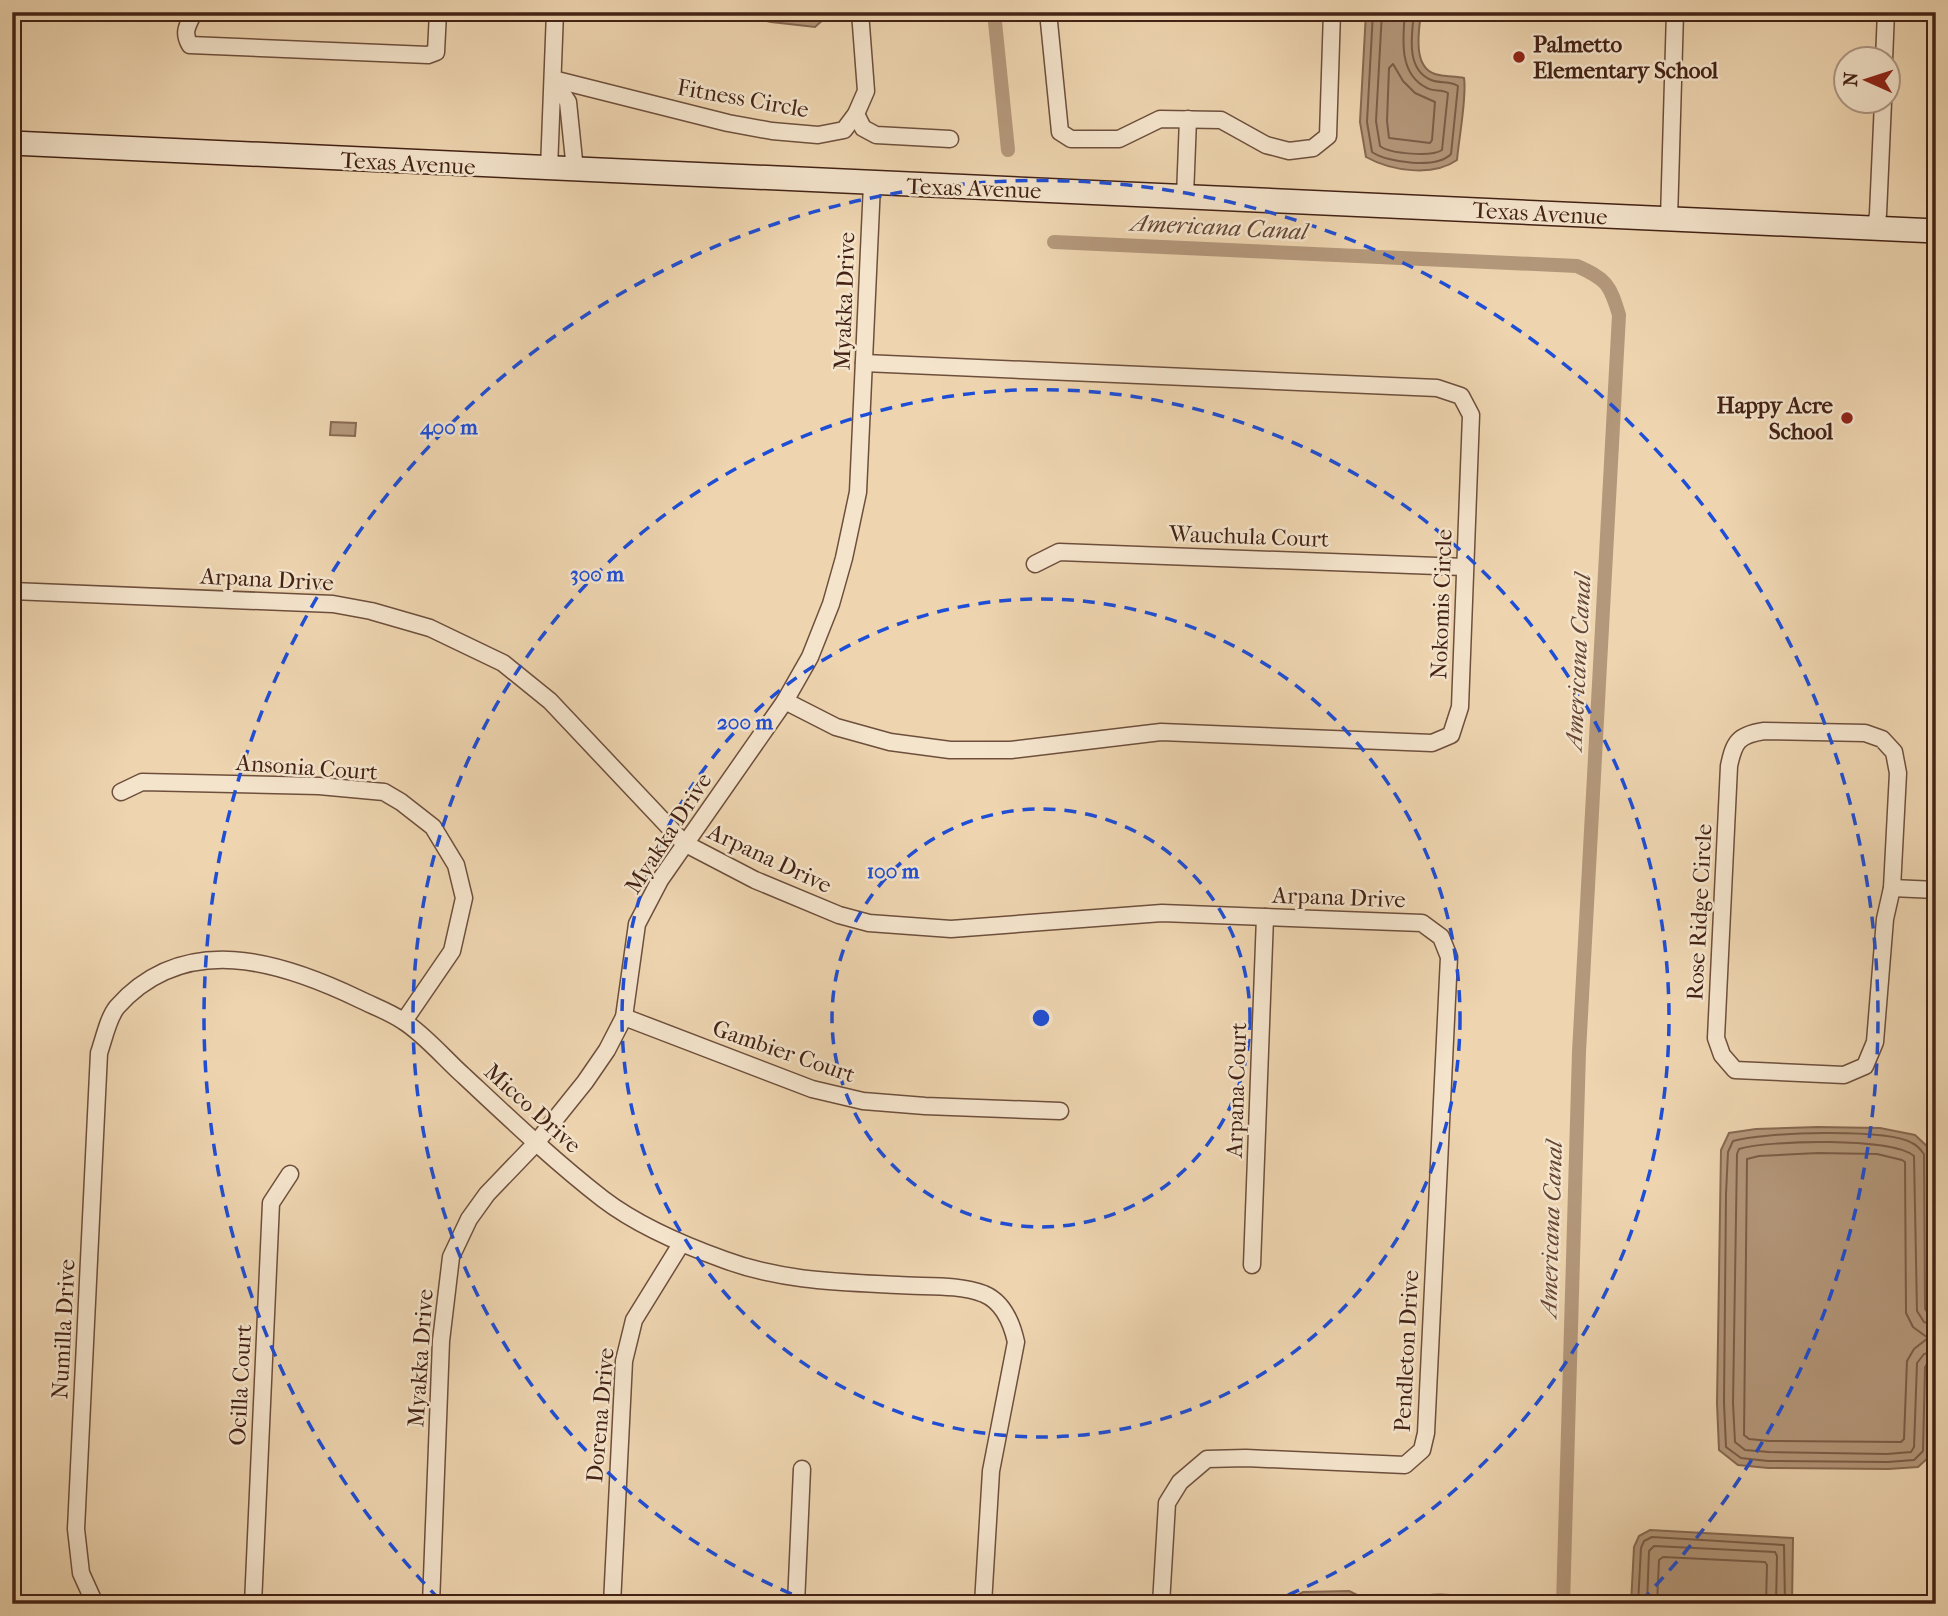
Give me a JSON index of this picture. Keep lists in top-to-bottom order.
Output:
{
  "streets": {
    "street": [
      "Fitness Circle",
      "Texas Avenue",
      "Myakka Drive",
      "Wauchula Court",
      "Arpana Drive",
      "Nokomis Circle",
      "Ansonia Court",
      "Rose Ridge Circle",
      "Gambier Court",
      "Arpana Court",
      "Micco Drive",
      "Numilla Drive",
      "Pendleton Drive",
      "Ocilla Court",
      "Dorena Drive"
    ]
  },
  "crossings": [
    ["Texas Avenue", "Myakka Drive"],
    ["Myakka Drive", "Arpana Drive"],
    ["Myakka Drive", "Nokomis Circle"],
    ["Myakka Drive", "Gambier Court"],
    ["Myakka Drive", "Micco Drive"],
    ["Wauchula Court", "Nokomis Circle"],
    ["Arpana Drive", "Arpana Court"],
    ["Arpana Drive", "Pendleton Drive"],
    ["Ansonia Court", "Micco Drive"],
    ["Micco Drive", "Numilla Drive"],
    ["Micco Drive", "Dorena Drive"]
  ],
  "water": ["Americana Canal"],
  "places": ["Palmetto Elementary School", "Happy Acre School"],
  "north": "left",
  "rings": [
    "400 m",
    "300 m",
    "200 m",
    "100 m"
  ]
}
